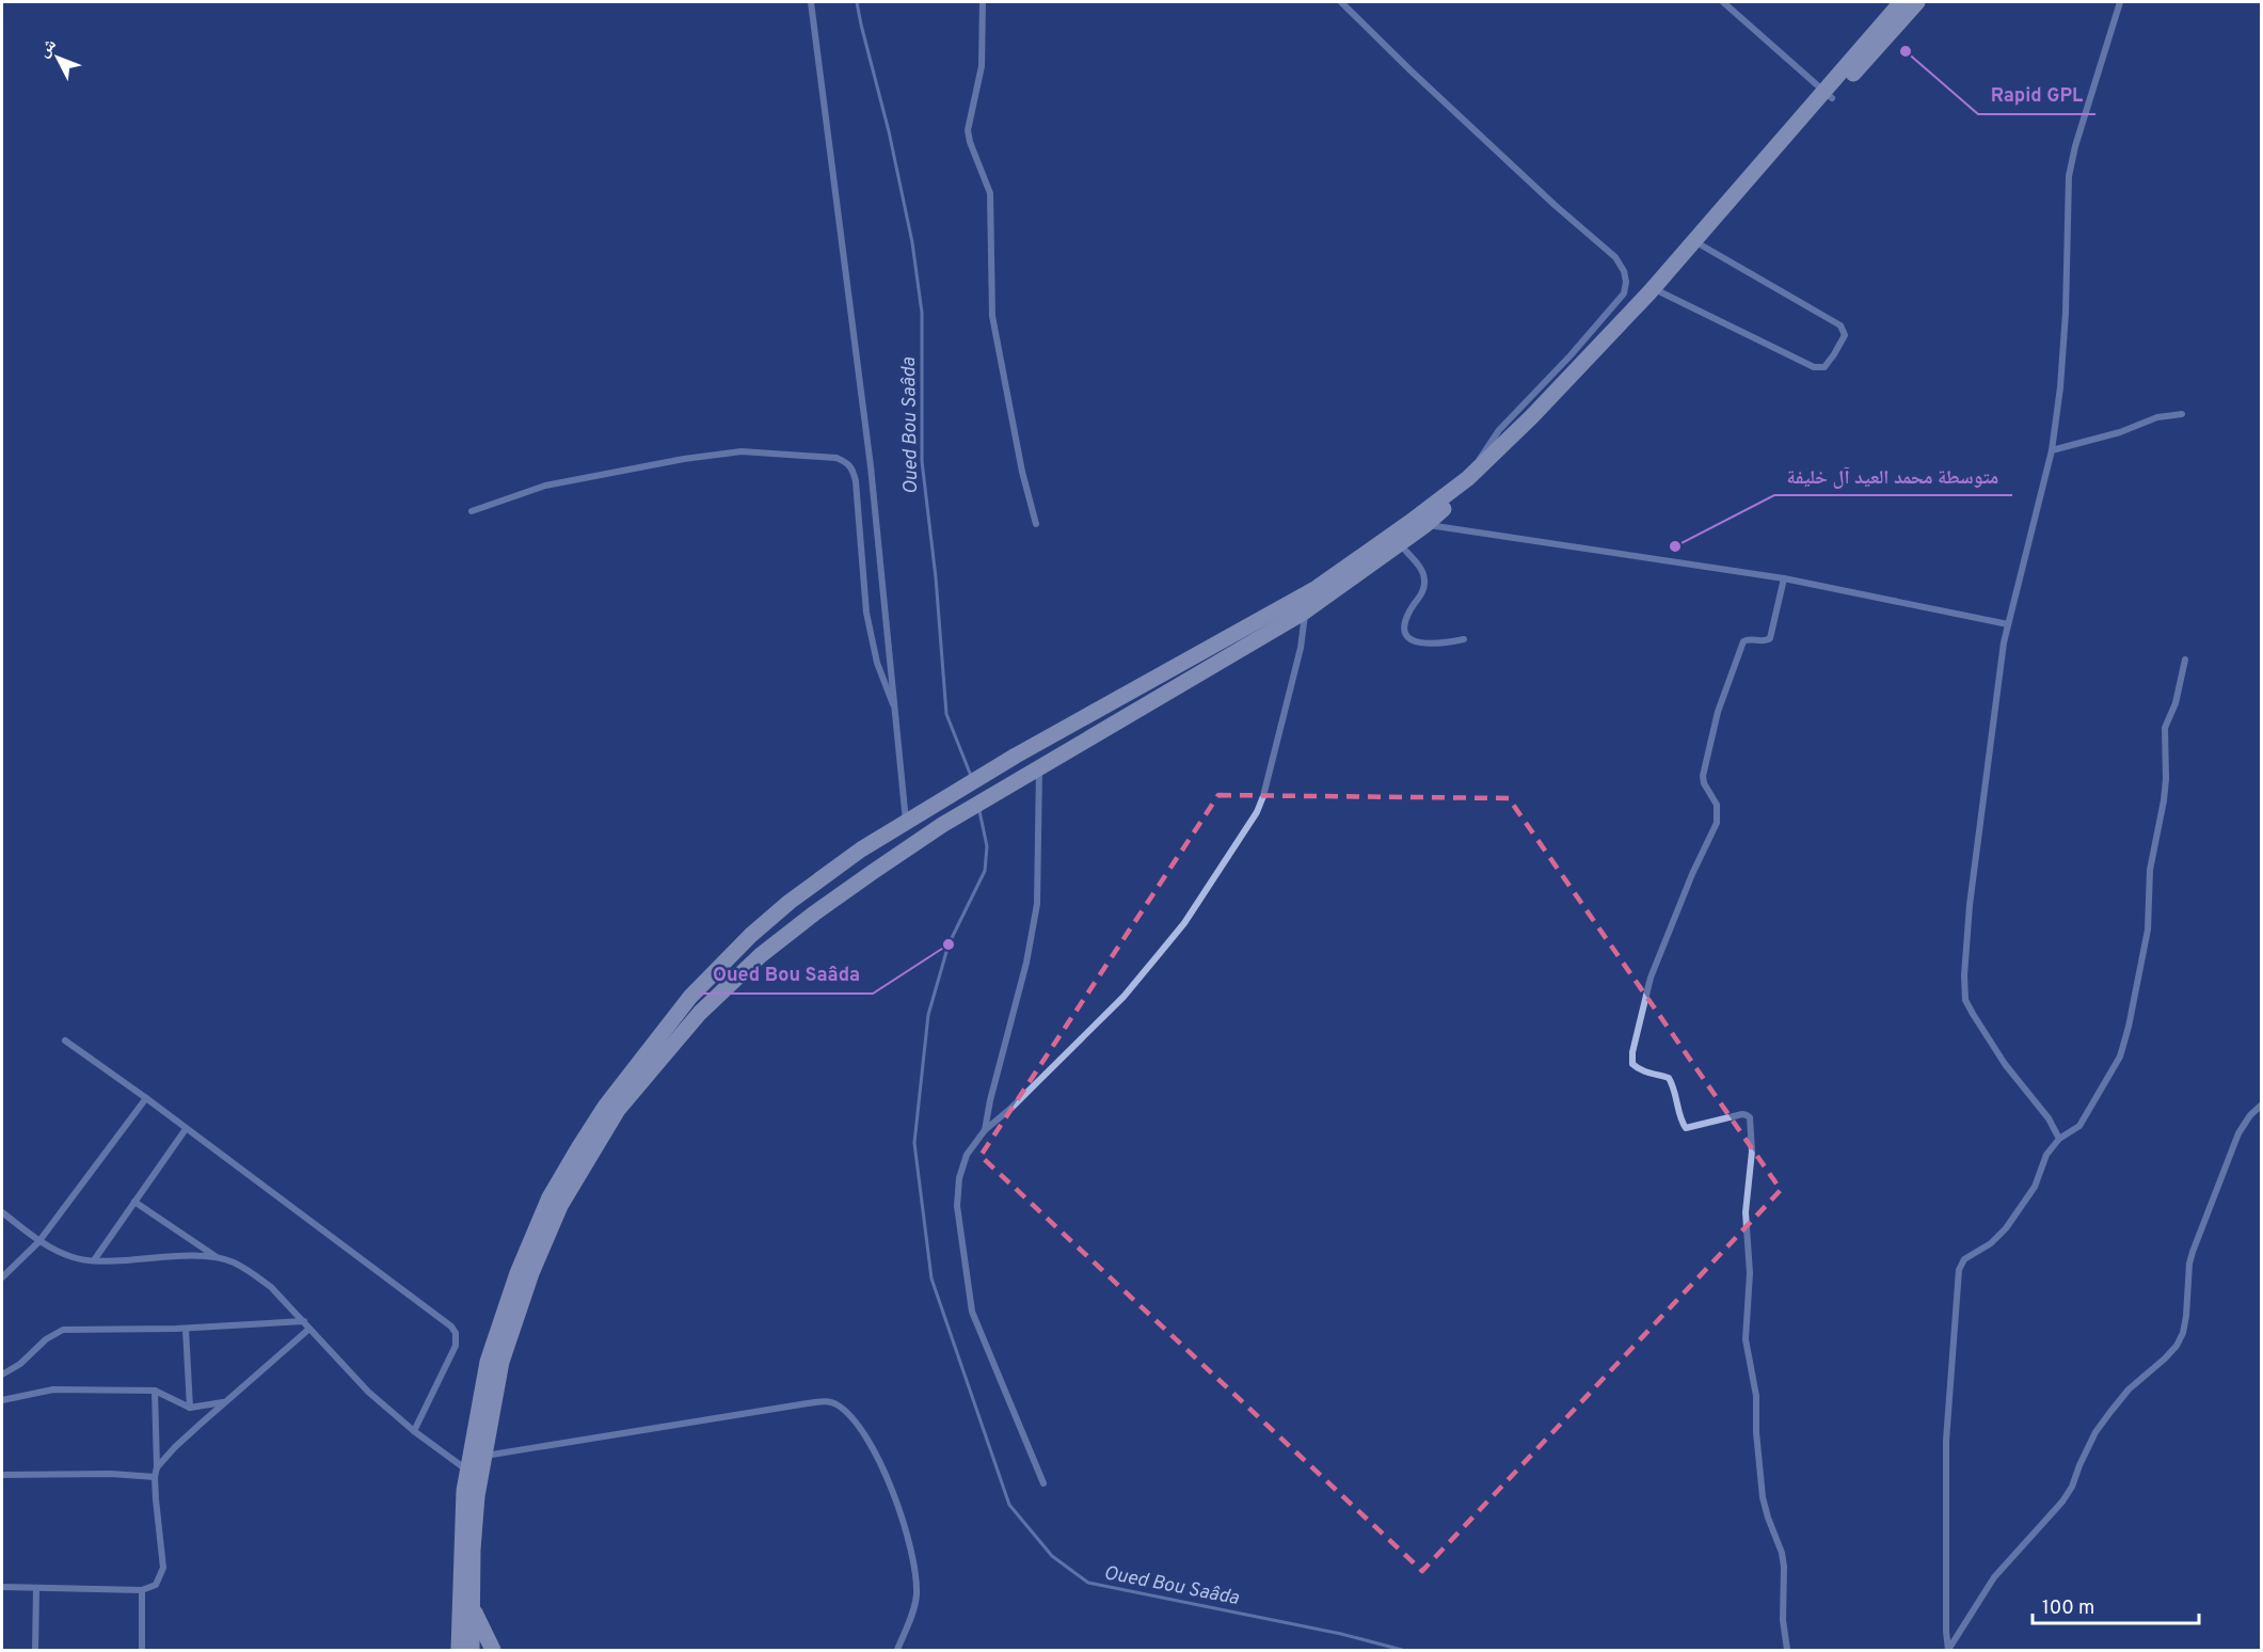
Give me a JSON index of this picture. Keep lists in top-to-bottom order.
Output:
{
  "water": ["Oued Bou Saâda"],
  "places": ["Rapid GPL", "متوسطة محمد العيد آل خليفة", "Oued Bou Saâda"],
  "scale_bar": "100 m",
  "north": "top left"
}
